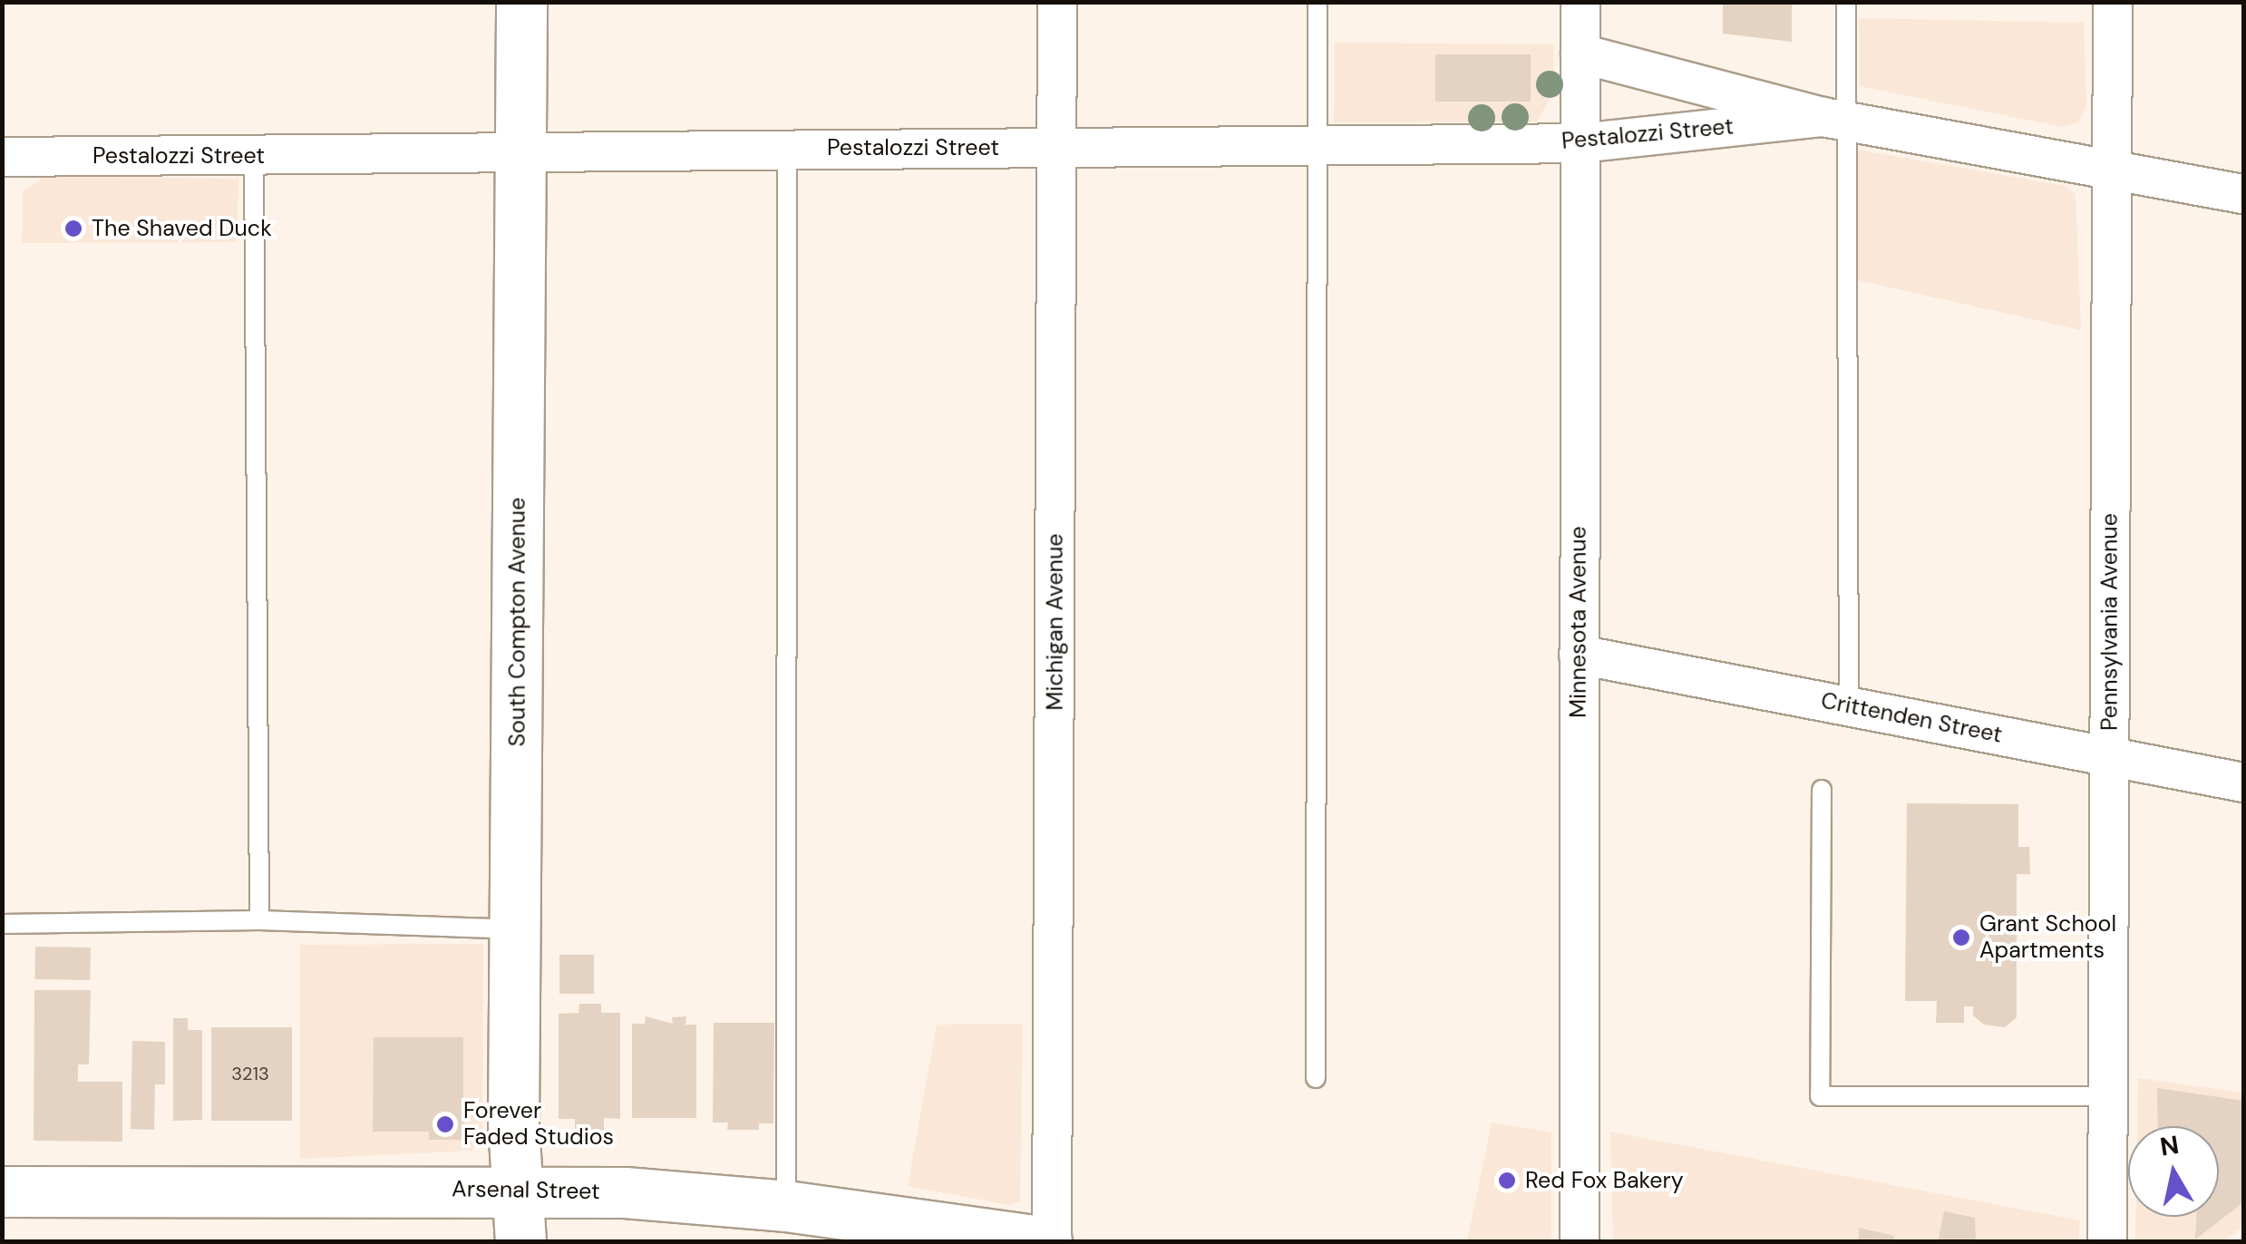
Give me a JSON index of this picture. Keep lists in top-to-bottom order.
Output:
{
  "streets": {
    "main road": ["South Compton Avenue", "Arsenal Street"],
    "street": [
      "Pestalozzi Street",
      "Michigan Avenue",
      "Minnesota Avenue",
      "Pennsylvania Avenue",
      "Crittenden Street"
    ]
  },
  "crossings": [
    ["Pestalozzi Street", "South Compton Avenue"],
    ["Pestalozzi Street", "Michigan Avenue"],
    ["Pestalozzi Street", "Minnesota Avenue"],
    ["Pestalozzi Street", "Pennsylvania Avenue"],
    ["South Compton Avenue", "Arsenal Street"],
    ["Michigan Avenue", "Arsenal Street"],
    ["Minnesota Avenue", "Crittenden Street"],
    ["Pennsylvania Avenue", "Crittenden Street"]
  ],
  "places": [
    "The Shaved Duck",
    "Grant School Apartments",
    "Forever Faded Studios",
    "Red Fox Bakery"
  ],
  "house_numbers": ["3213"],
  "north": "top"
}
